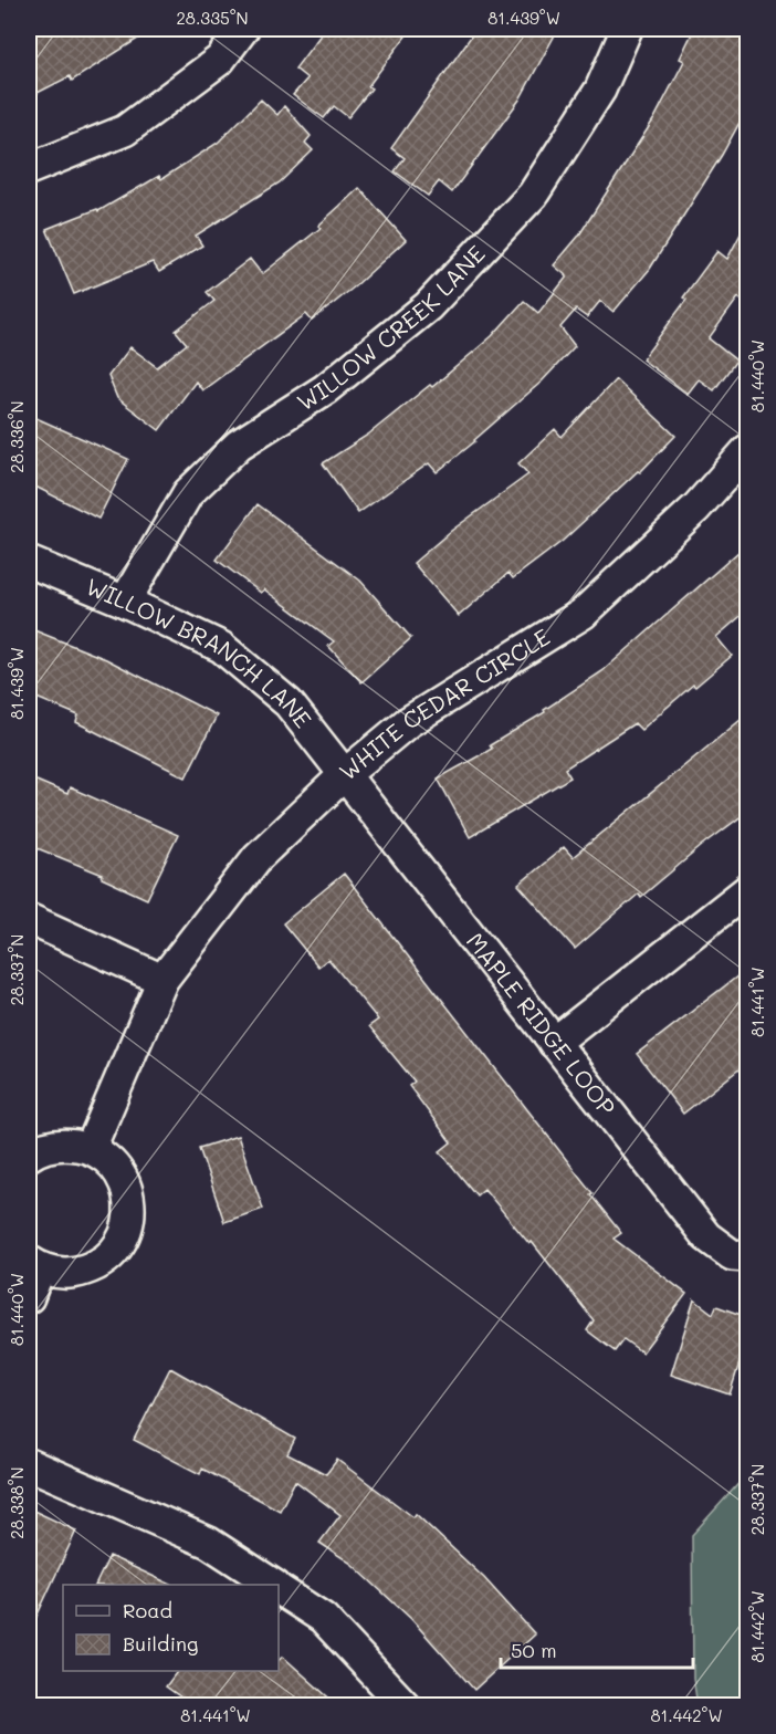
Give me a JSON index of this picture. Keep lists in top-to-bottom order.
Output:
{
  "streets": {
    "street": [
      "WILLOW CREEK LANE",
      "WILLOW BRANCH LANE",
      "WHITE CEDAR CIRCLE",
      "MAPLE RIDGE LOOP"
    ]
  },
  "crossings": [
    ["WILLOW CREEK LANE", "WILLOW BRANCH LANE"],
    ["WILLOW BRANCH LANE", "WHITE CEDAR CIRCLE"],
    ["WILLOW BRANCH LANE", "MAPLE RIDGE LOOP"],
    ["WHITE CEDAR CIRCLE", "MAPLE RIDGE LOOP"]
  ],
  "legend": ["Road", "Building"],
  "scale_bar": "50 m",
  "coordinates": [
    "28.335°N",
    "81.439°W",
    "81.440°W",
    "28.336°N",
    "28.337°N",
    "81.441°W",
    "28.338°N",
    "81.442°W"
  ]
}
